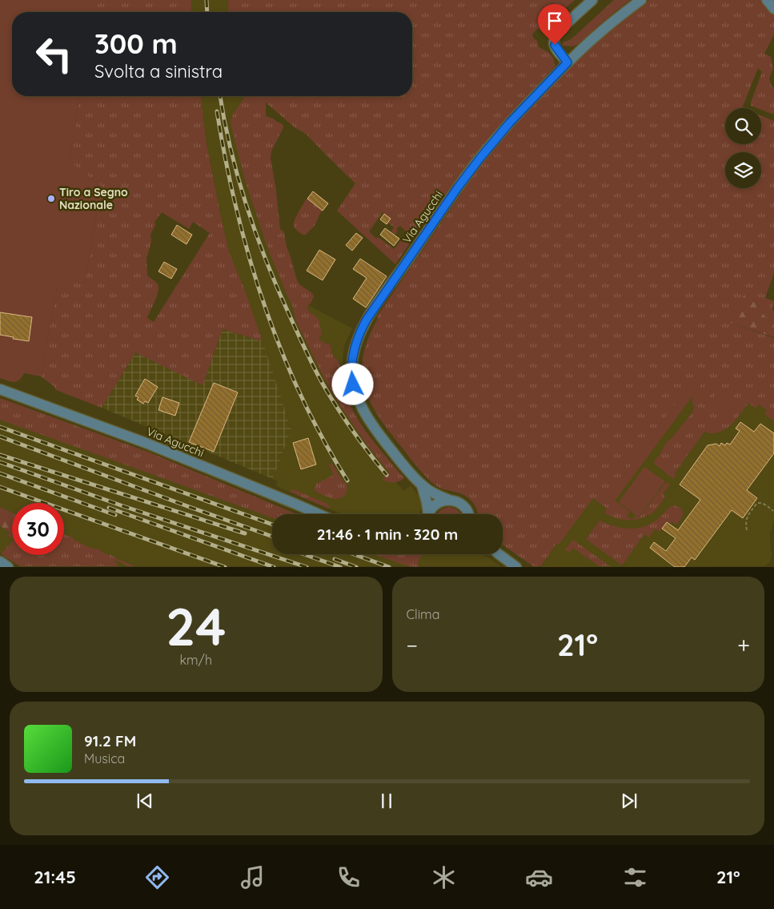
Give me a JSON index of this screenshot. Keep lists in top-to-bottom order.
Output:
{
  "streets": {
    "street": ["Via Agucchi"]
  },
  "places": ["Tiro a Segno Nazionale"],
  "page": {
    "turn": ["300 m", "Svolta a sinistra"],
    "limit": "30",
    "trip": "21:46 · 1 min · 320 m",
    "tile": [
      ["24", "km/h"],
      "Clima"
    ],
    "heat": ["−", "21°", "+"],
    "song": ["91.2 FM", "Musica"],
    "tabs": ["21:45", "21°"]
  }
}
